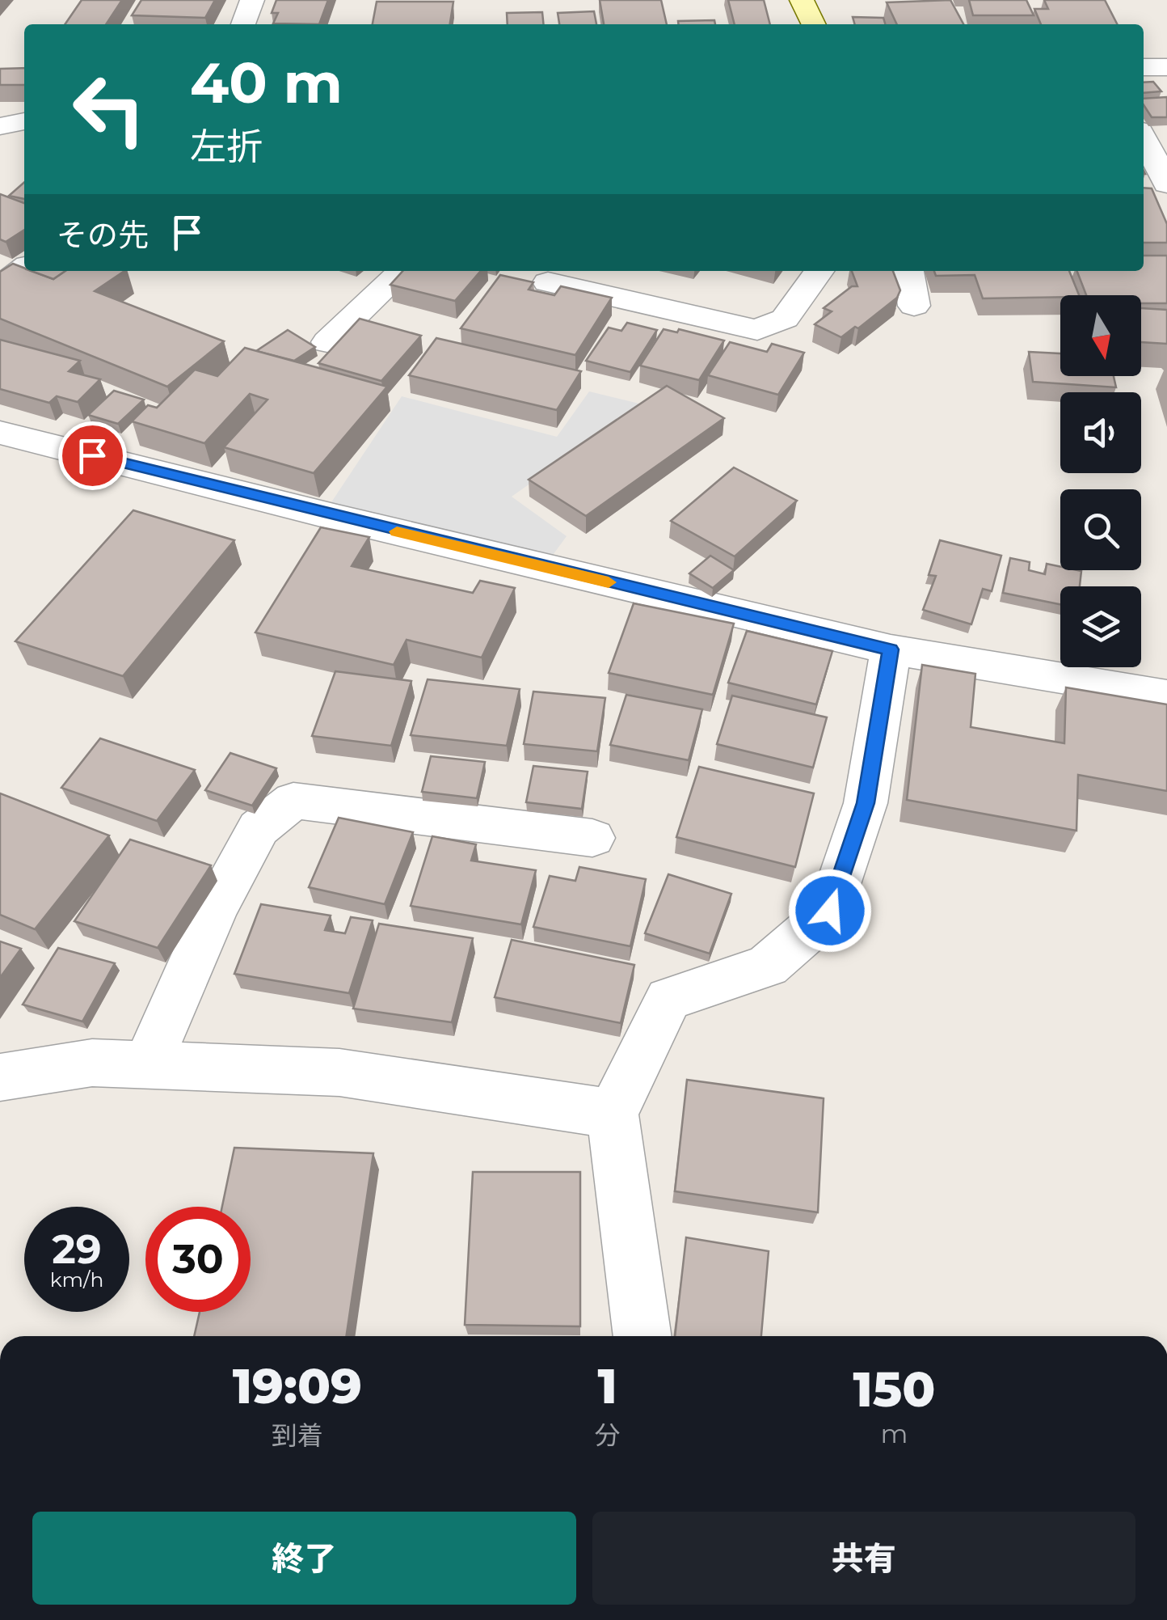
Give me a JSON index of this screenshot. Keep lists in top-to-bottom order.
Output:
{
  "north": "bottom",
  "page": {
    "turn": ["40 m", "左折"],
    "then": "その先",
    "speed": "29 km/h",
    "limit": "30",
    "eta": [
      "19:09",
      "到着",
      "1",
      "分",
      "150",
      "m"
    ],
    "buttons": ["終了", "共有"]
  }
}
